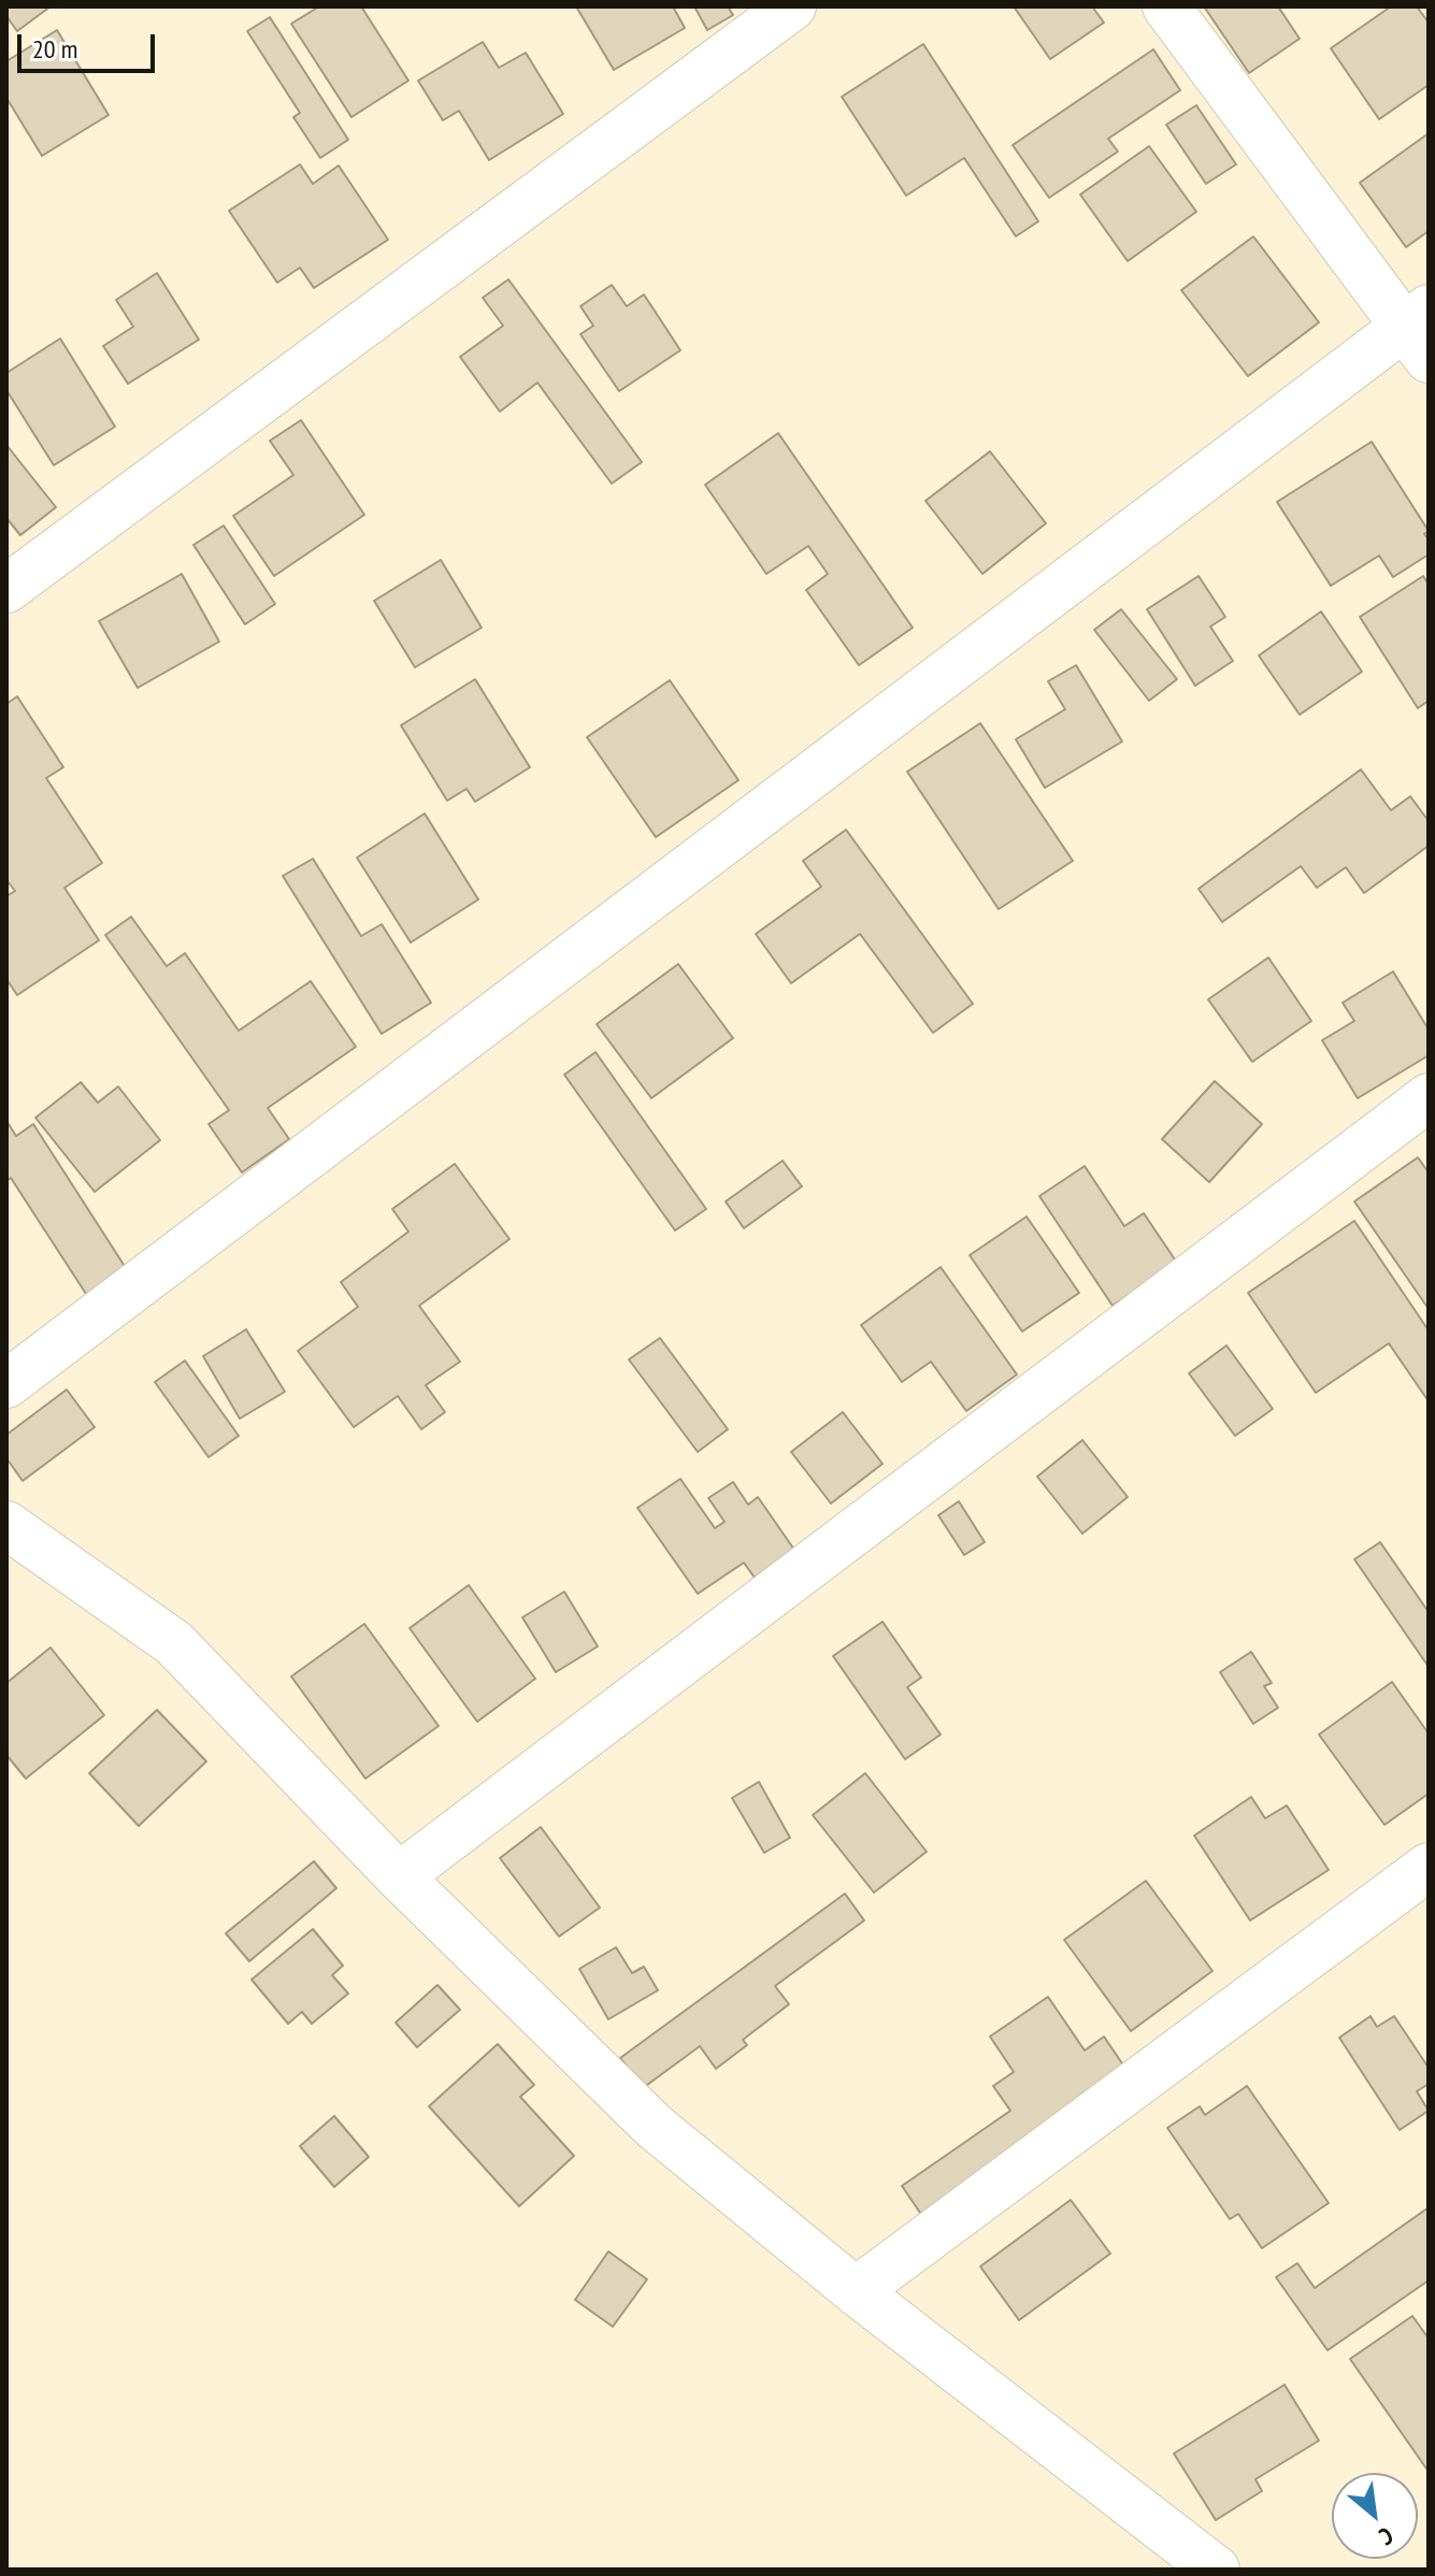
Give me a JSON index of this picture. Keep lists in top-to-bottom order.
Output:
{
  "scale_bar": "20 m",
  "north": "bottom right"
}
